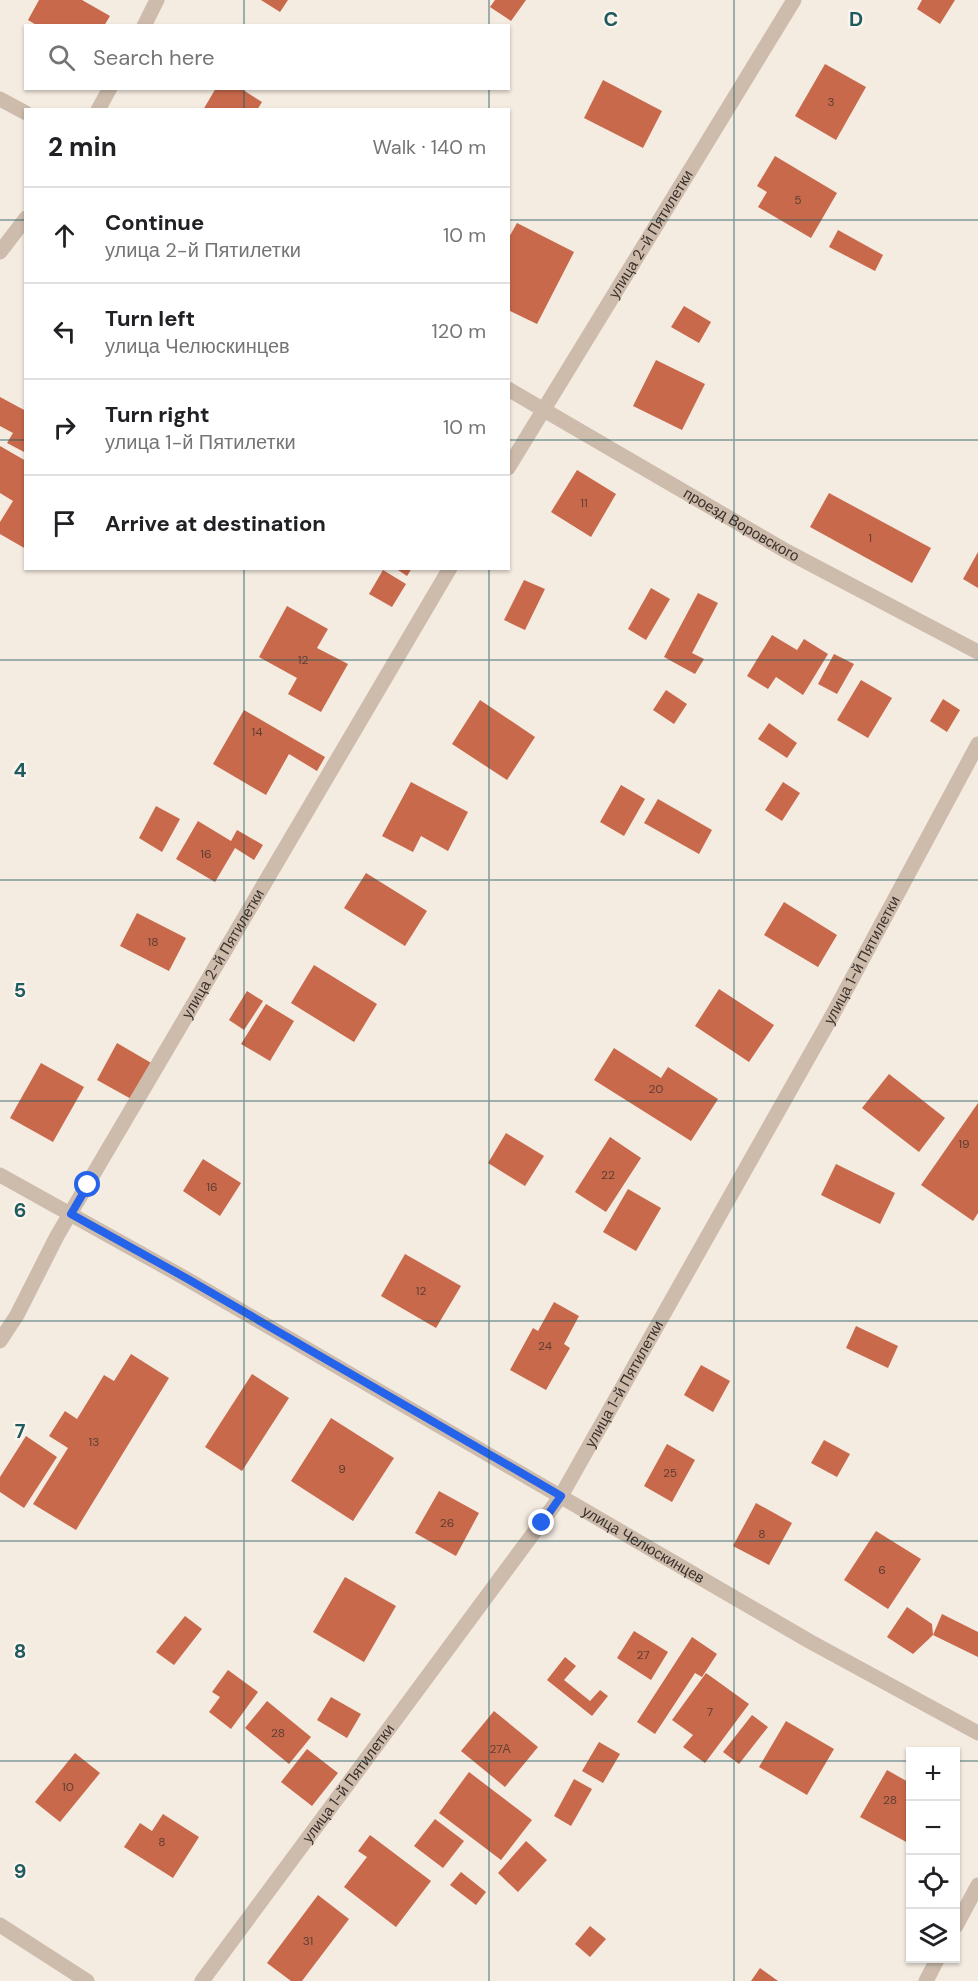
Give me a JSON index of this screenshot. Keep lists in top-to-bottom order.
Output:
{
  "streets": {
    "street": [
      "улица 2-й Пятилетки",
      "проезд Воровского",
      "улица 1-й Пятилетки",
      "улица Челюскинцев"
    ]
  },
  "crossings": [
    ["улица 2-й Пятилетки", "проезд Воровского"],
    ["улица 2-й Пятилетки", "улица Челюскинцев"],
    ["улица 1-й Пятилетки", "улица Челюскинцев"]
  ],
  "house_numbers": [
    "3",
    "5",
    "11",
    "1",
    "12",
    "14",
    "16",
    "18",
    "20",
    "19",
    "22",
    "16",
    "12",
    "24",
    "13",
    "9",
    "25",
    "26",
    "8",
    "6",
    "27",
    "7",
    "28",
    "27А",
    "10",
    "28",
    "8",
    "31"
  ],
  "page": {
    "search": "Search here",
    "heading": ["2 min", "Walk · 140 m"],
    "list": [
      ["Continue", "улица 2-й Пятилетки", "10 m"],
      ["Turn left", "улица Челюскинцев", "120 m"],
      ["Turn right", "улица 1-й Пятилетки", "10 m"],
      "Arrive at destination"
    ],
    "map_buttons": ["+", "−"]
  },
  "grid": {
    "columns": ["C", "D"],
    "rows": [
      "4",
      "5",
      "6",
      "7",
      "8",
      "9"
    ]
  }
}
